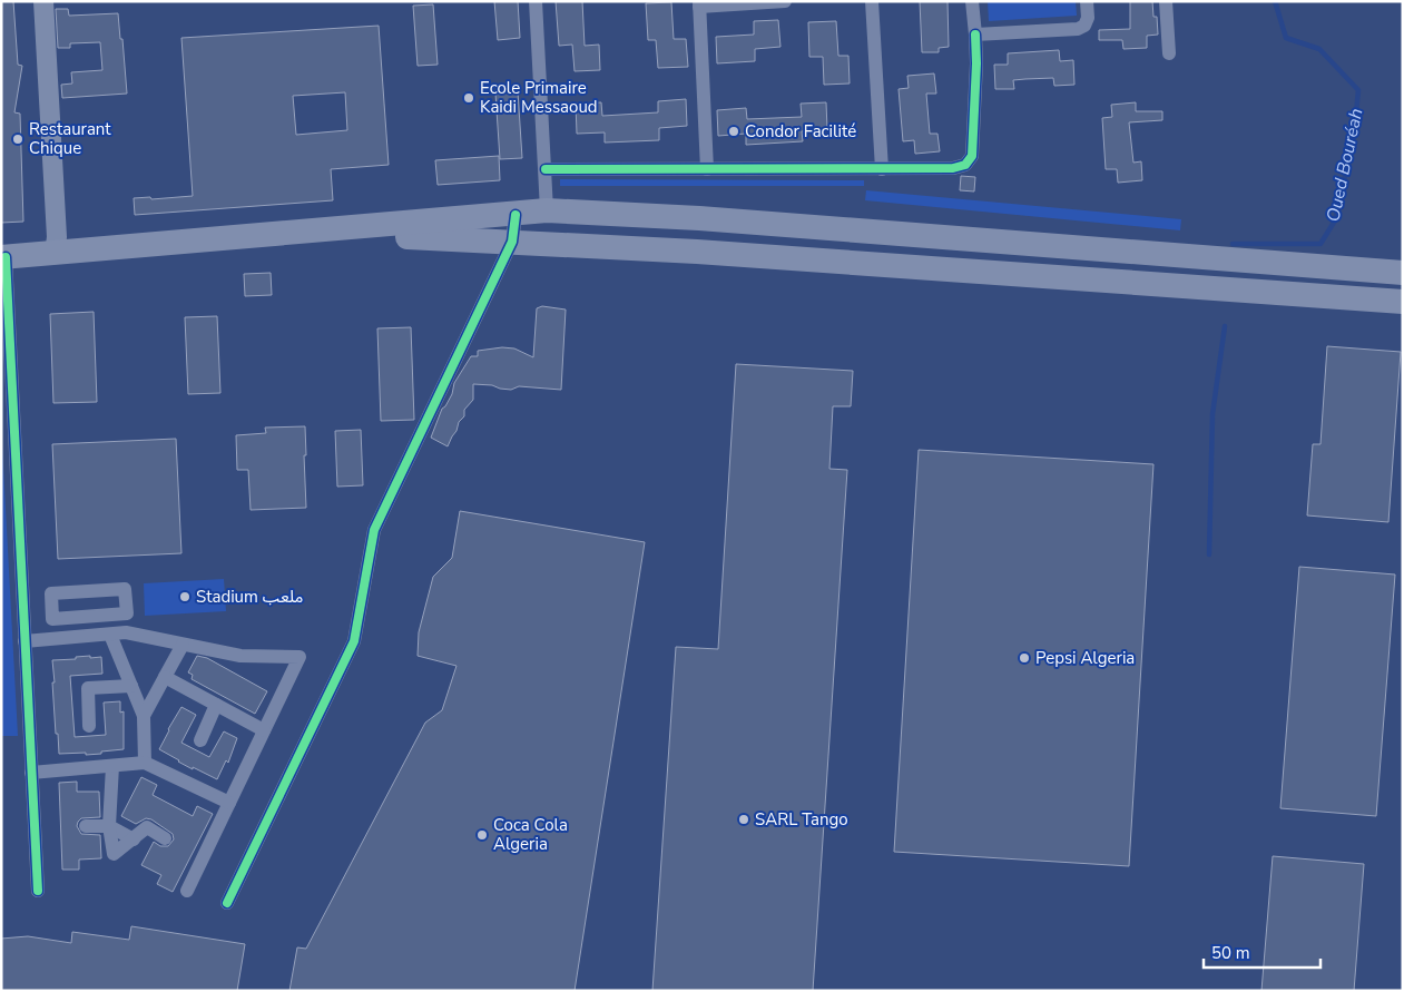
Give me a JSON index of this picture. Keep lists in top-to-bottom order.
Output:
{
  "water": ["Oued Bouréah"],
  "places": [
    "Ecole Primaire Kaidi Messaoud",
    "Condor Facilité",
    "Restaurant Chique",
    "Stadium ملعب",
    "Pepsi Algeria",
    "SARL Tango",
    "Coca Cola Algeria"
  ],
  "scale_bar": "50 m"
}
